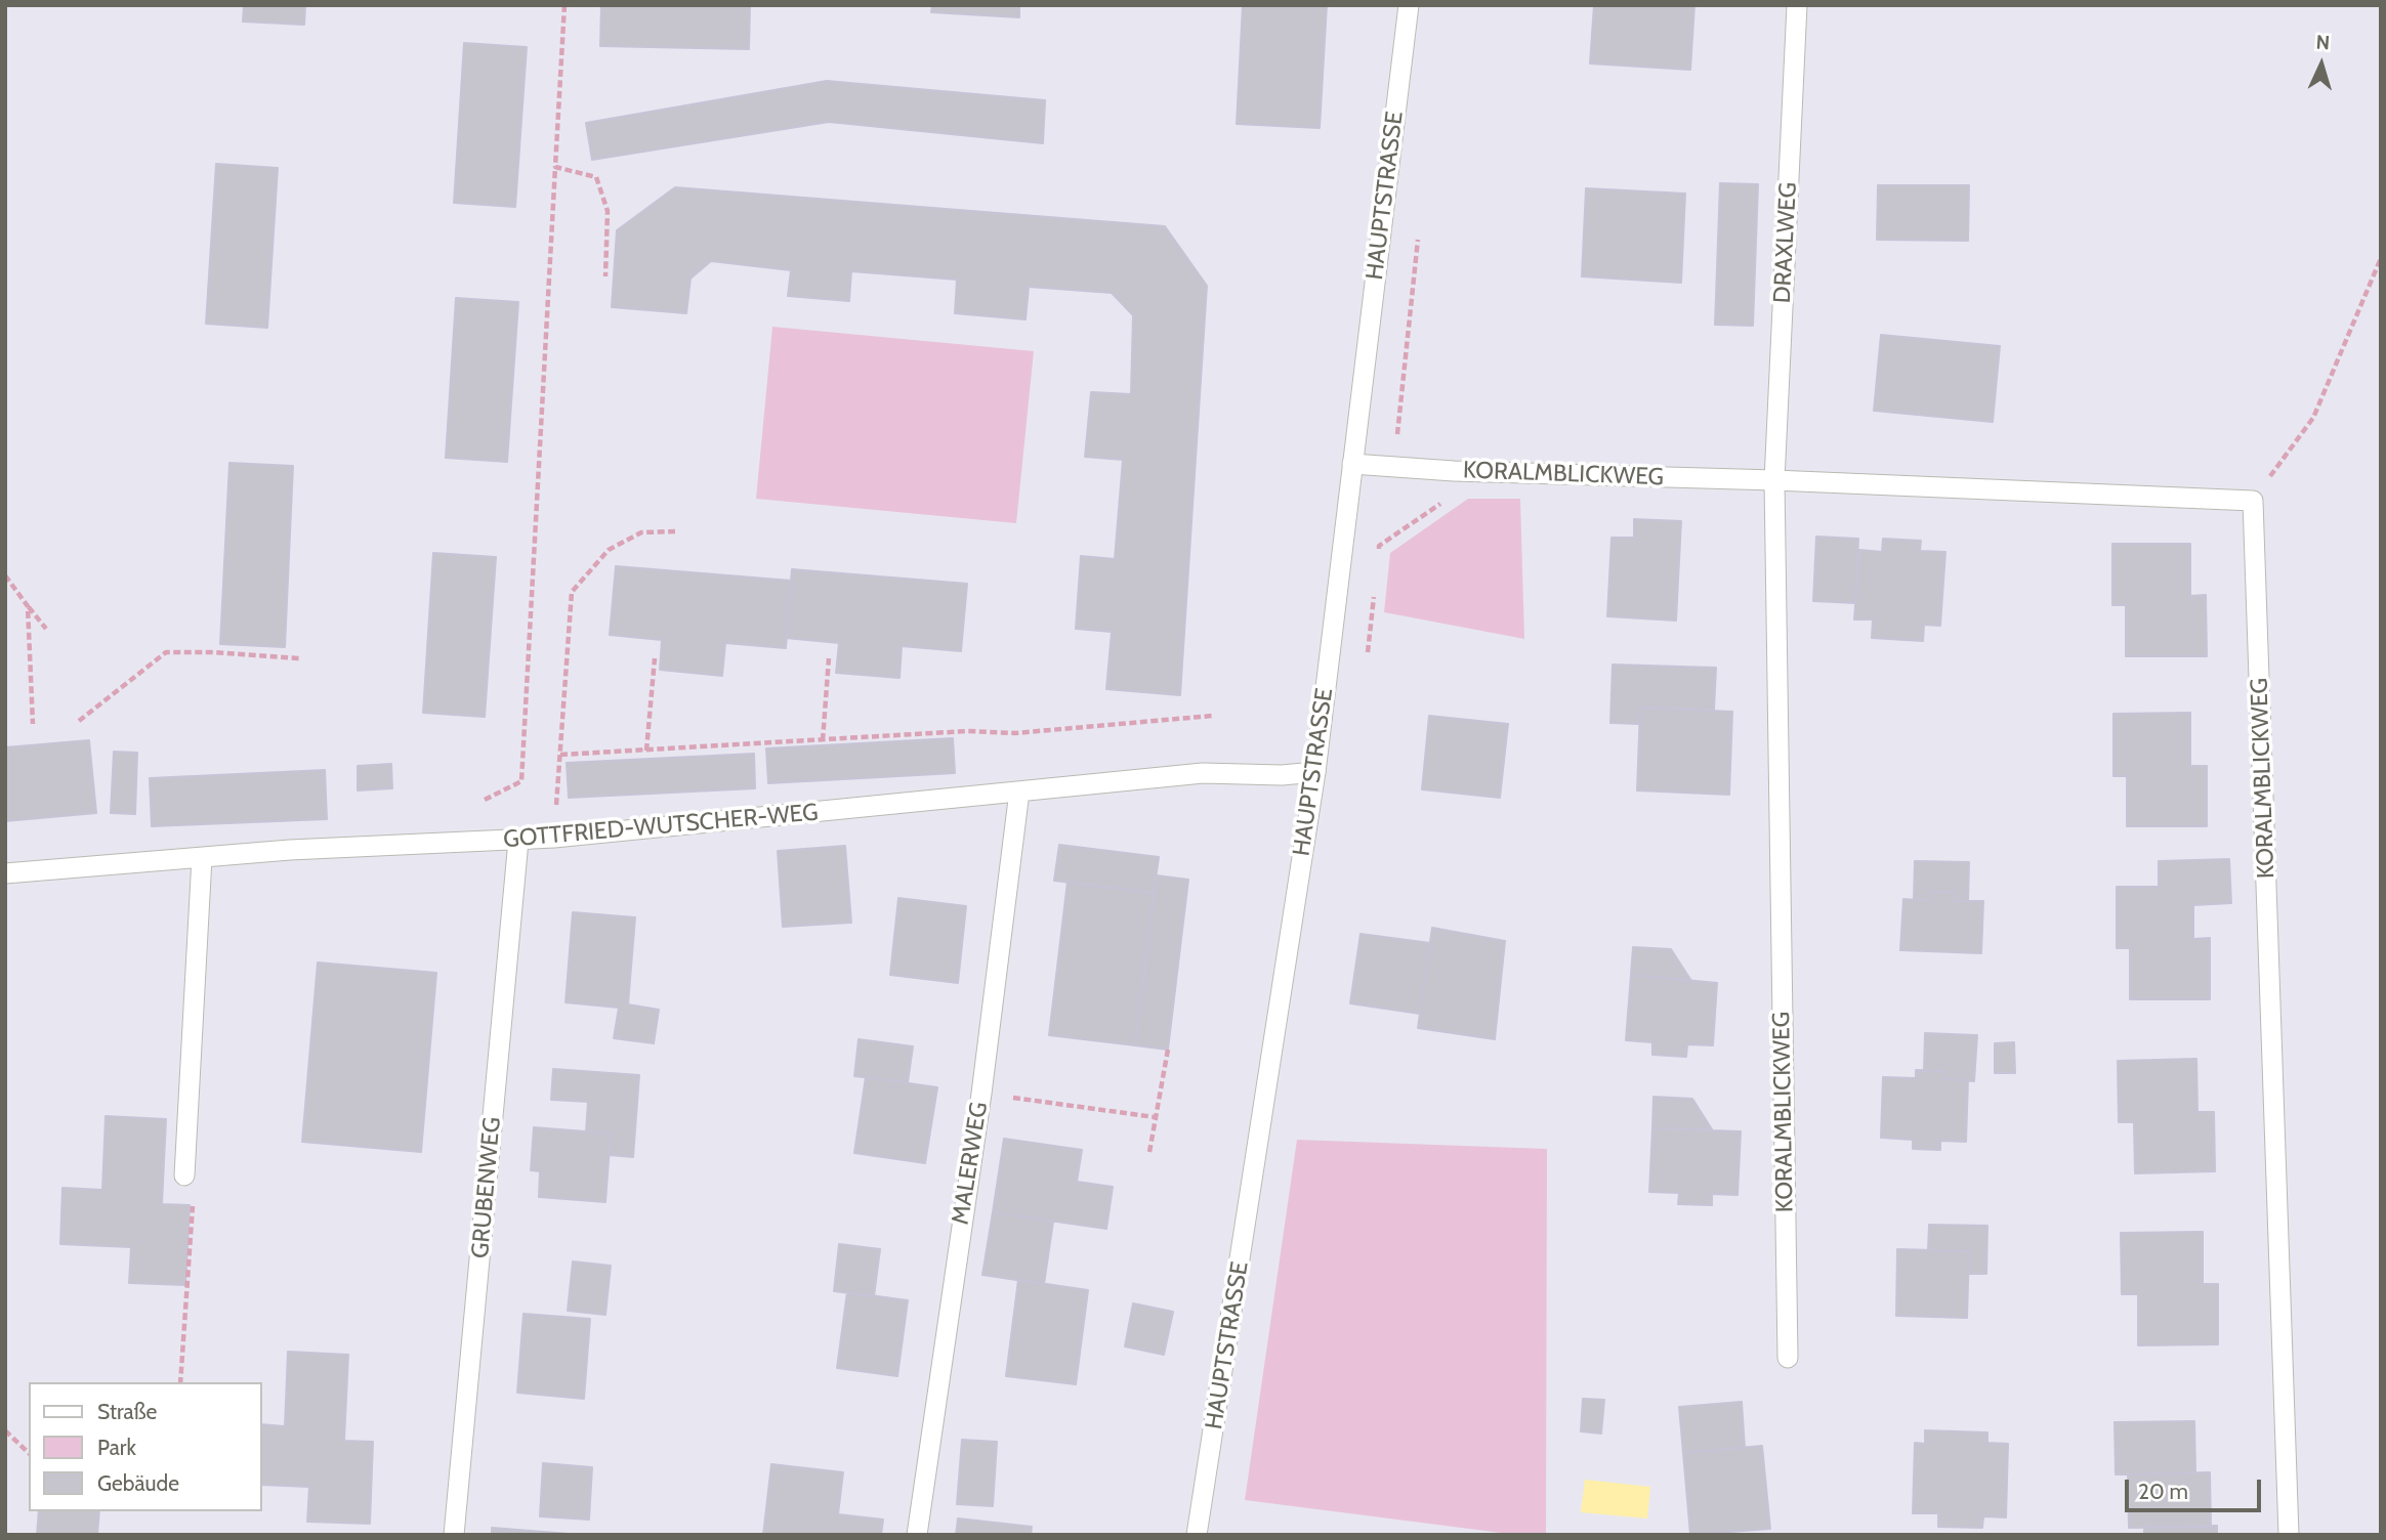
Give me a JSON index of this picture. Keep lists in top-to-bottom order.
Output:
{
  "streets": {
    "street": [
      "HAUPTSTRASSE",
      "DRAXLWEG",
      "KORALMBLICKWEG",
      "GOTTFRIED-WUTSCHER-WEG",
      "MALERWEG",
      "GRUBENWEG"
    ]
  },
  "crossings": [
    ["HAUPTSTRASSE", "KORALMBLICKWEG"],
    ["HAUPTSTRASSE", "GOTTFRIED-WUTSCHER-WEG"],
    ["DRAXLWEG", "KORALMBLICKWEG"],
    ["GOTTFRIED-WUTSCHER-WEG", "MALERWEG"],
    ["GOTTFRIED-WUTSCHER-WEG", "GRUBENWEG"]
  ],
  "legend": ["Straße", "Park", "Gebäude"],
  "scale_bar": "20 m",
  "north": "top"
}
